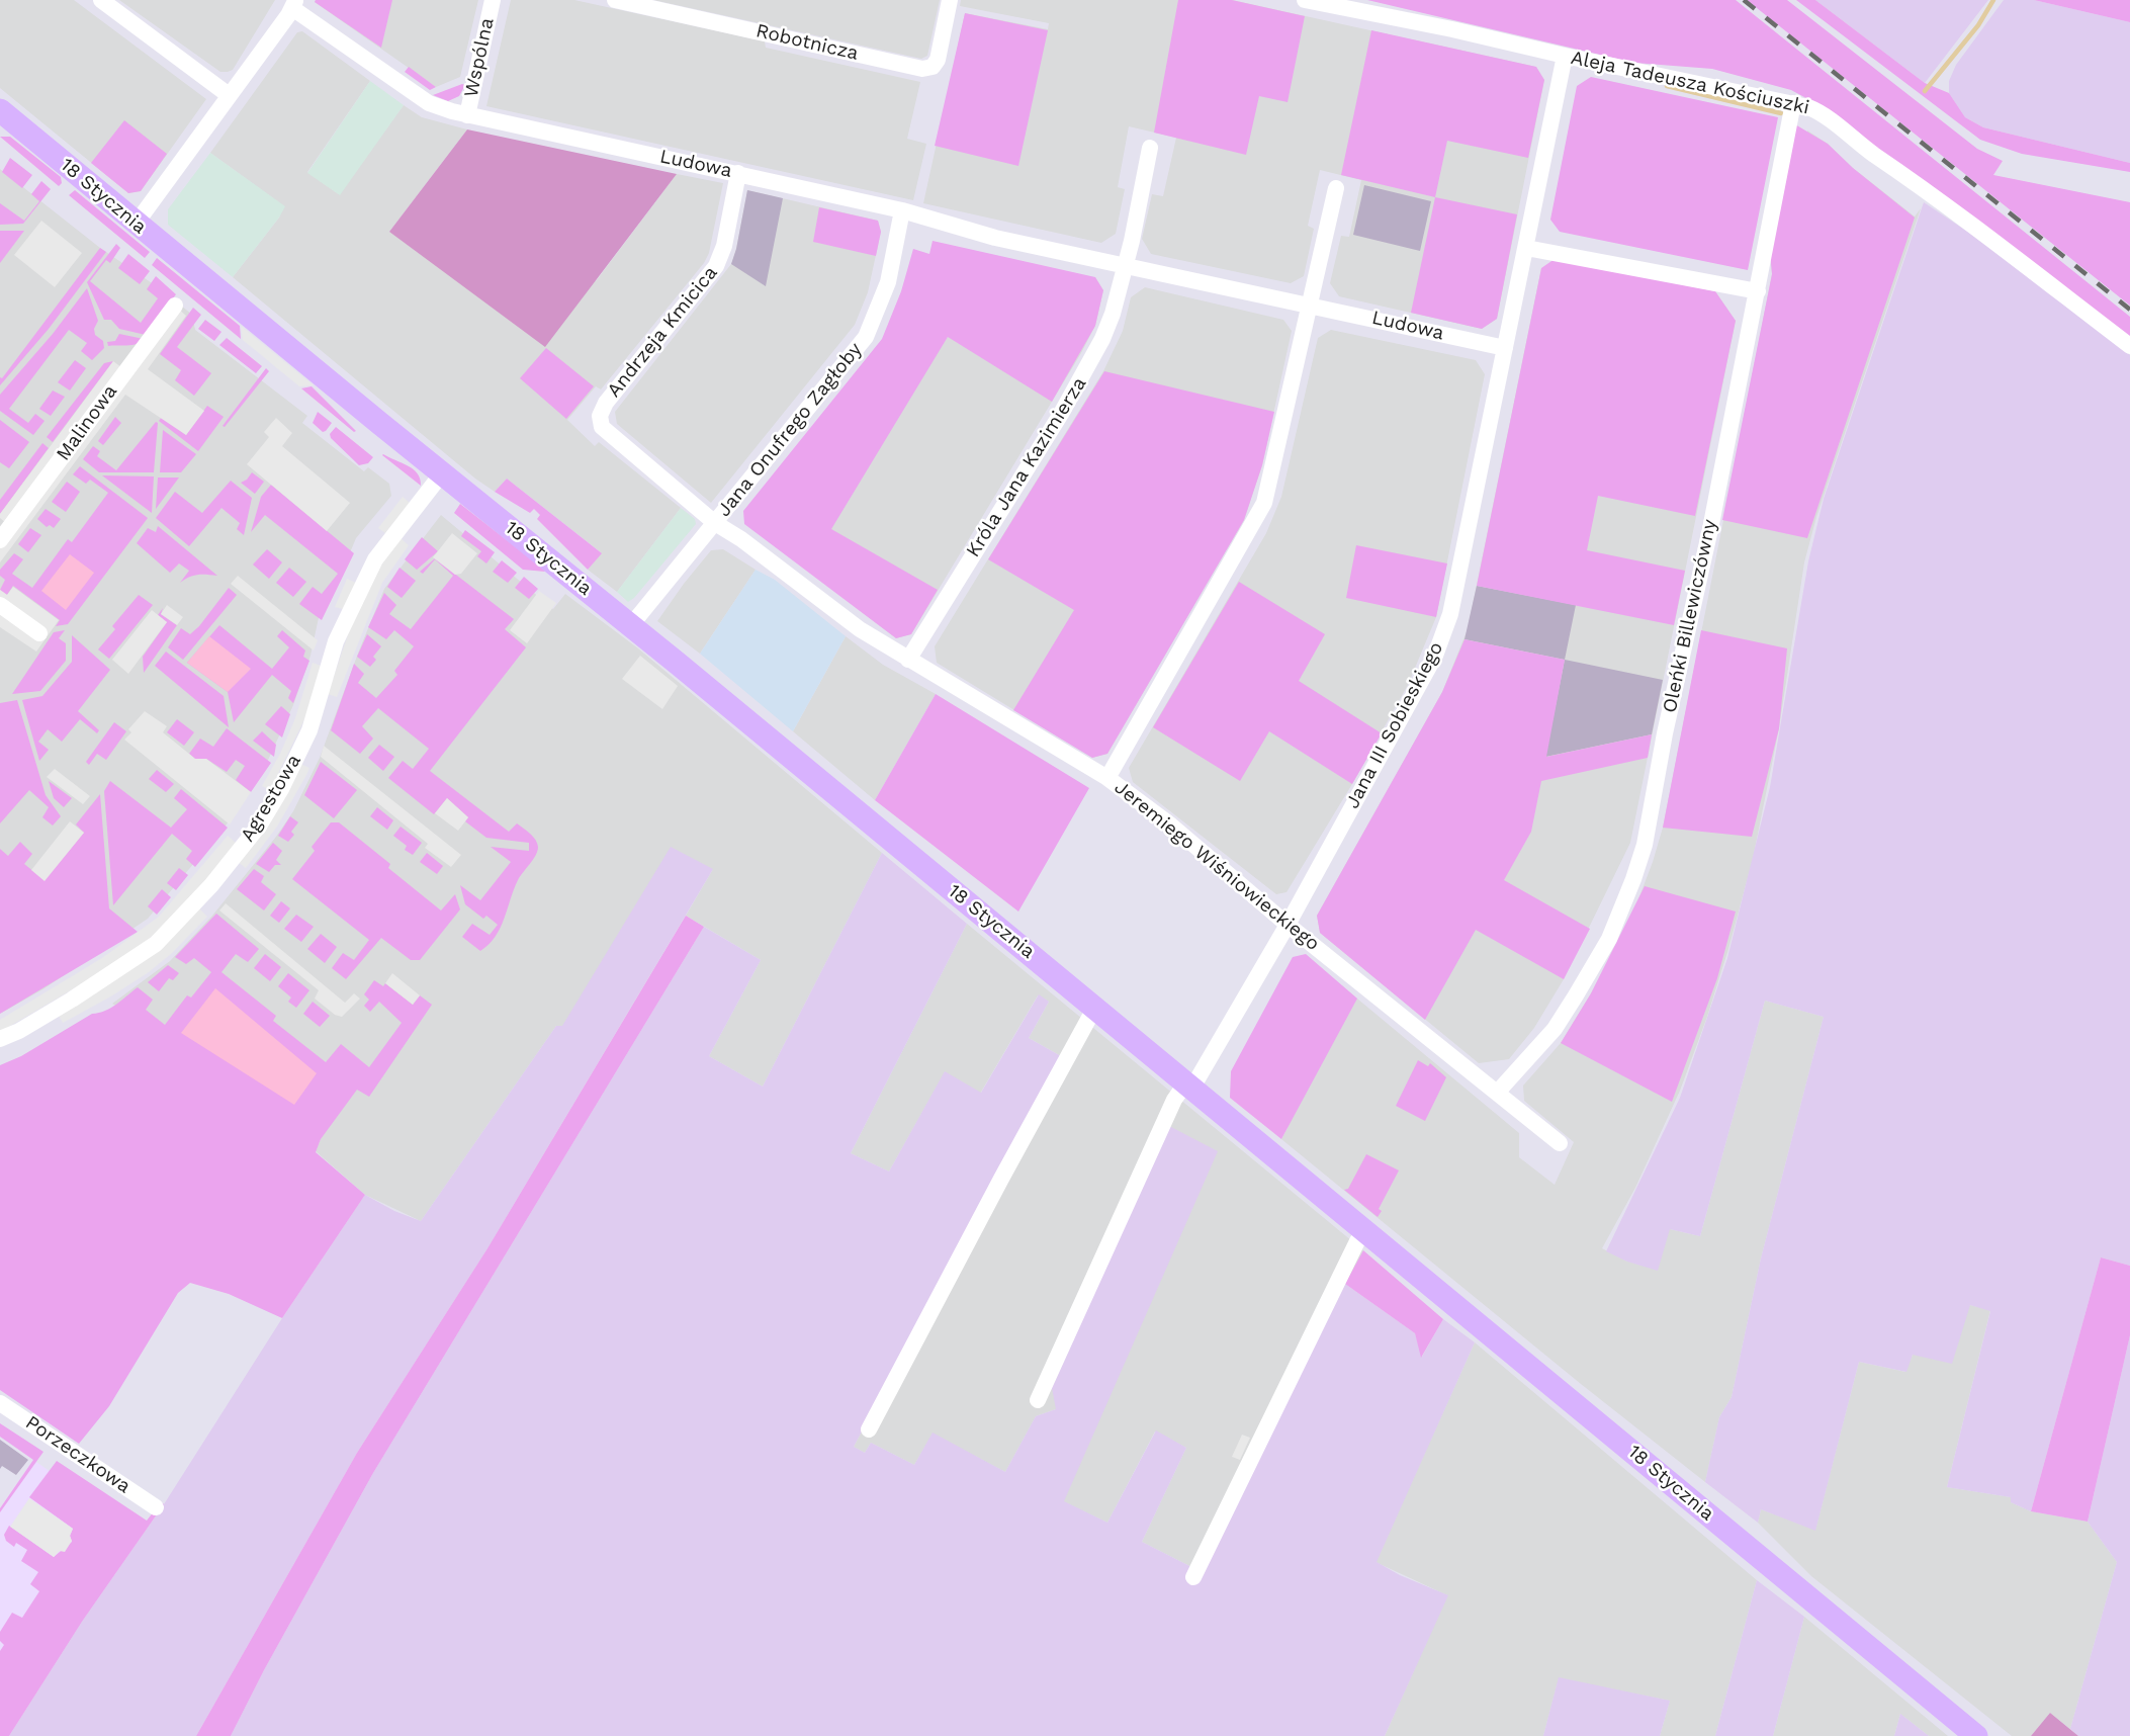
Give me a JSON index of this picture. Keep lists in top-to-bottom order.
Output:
{
  "streets": {
    "main road": ["18 Stycznia"],
    "street": [
      "Robotnicza",
      "Wspólna",
      "Aleja Tadeusza Kościuszki",
      "Ludowa",
      "Andrzeja Kmicica",
      "Malinowa",
      "Jana Onufrego Zagłoby",
      "Króla Jana Kazimierza",
      "Oleńki Billewiczówny",
      "Jana III Sobieskiego",
      "Agrestowa",
      "Jeremiego Wiśniowieckiego",
      "Porzeczkowa"
    ]
  },
  "crossings": [
    ["Wspólna", "Ludowa"],
    ["Aleja Tadeusza Kościuszki", "Oleńki Billewiczówny"],
    ["Aleja Tadeusza Kościuszki", "Jana III Sobieskiego"],
    ["Ludowa", "Andrzeja Kmicica"],
    ["Ludowa", "Jana Onufrego Zagłoby"],
    ["Ludowa", "Króla Jana Kazimierza"],
    ["Ludowa", "Jana III Sobieskiego"],
    ["18 Stycznia", "Jana Onufrego Zagłoby"],
    ["18 Stycznia", "Jana III Sobieskiego"],
    ["18 Stycznia", "Agrestowa"],
    ["Andrzeja Kmicica", "Jana Onufrego Zagłoby"],
    ["Andrzeja Kmicica", "Jeremiego Wiśniowieckiego"],
    ["Jana Onufrego Zagłoby", "Jeremiego Wiśniowieckiego"],
    ["Króla Jana Kazimierza", "Jeremiego Wiśniowieckiego"],
    ["Oleńki Billewiczówny", "Jeremiego Wiśniowieckiego"],
    ["Jana III Sobieskiego", "Jeremiego Wiśniowieckiego"]
  ]
}
